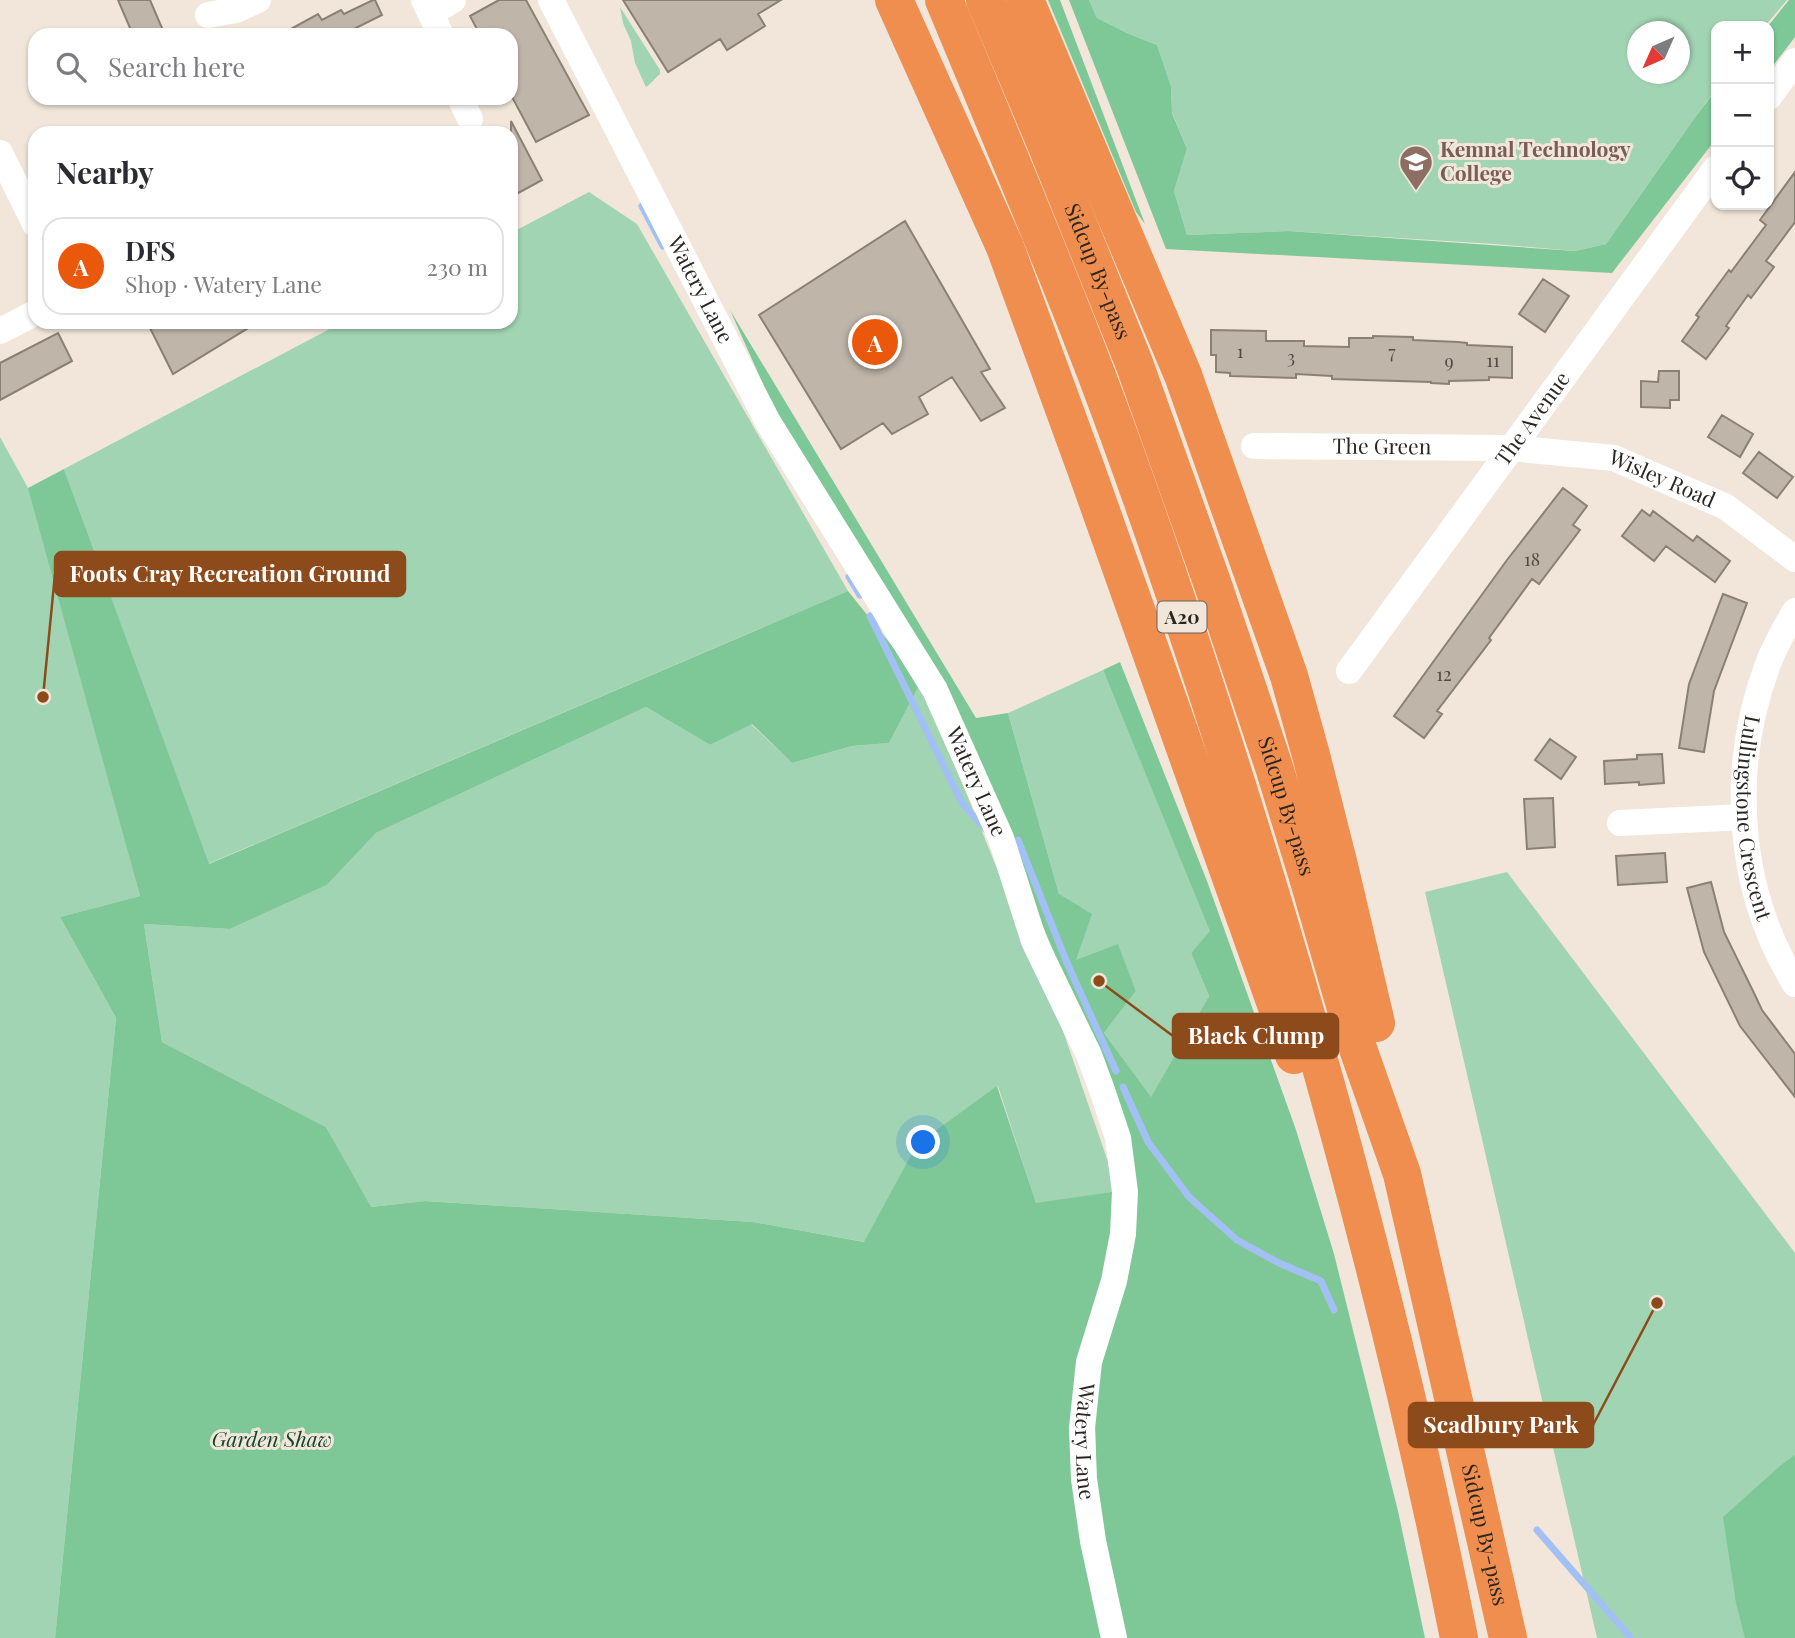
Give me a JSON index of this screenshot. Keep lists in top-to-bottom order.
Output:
{
  "streets": {
    "highway": ["Sidcup By-pass", "A20"],
    "street": [
      "Watery Lane",
      "The Avenue",
      "The Green",
      "Wisley Road",
      "Lullingstone Crescent"
    ]
  },
  "crossings": [
    ["Sidcup By-pass", "A20"],
    ["The Avenue", "The Green"],
    ["The Avenue", "Wisley Road"],
    ["The Green", "Wisley Road"]
  ],
  "parks": ["Garden Shaw"],
  "places": {
    "school or university": ["Kemnal Technology College"],
    "other": ["Foots Cray Recreation Ground", "Black Clump", "Scadbury Park"]
  },
  "house_numbers": [
    "1",
    "7",
    "3",
    "11",
    "9",
    "18",
    "12"
  ],
  "north": "bottom left",
  "page": {
    "map_buttons": ["+", "−"],
    "search": "Search here",
    "heading": "Nearby",
    "list": [
      {
        "mark": "A",
        "name": "DFS",
        "note": "Shop · Watery Lane",
        "value": "230 m"
      }
    ],
    "pins": "A"
  }
}
